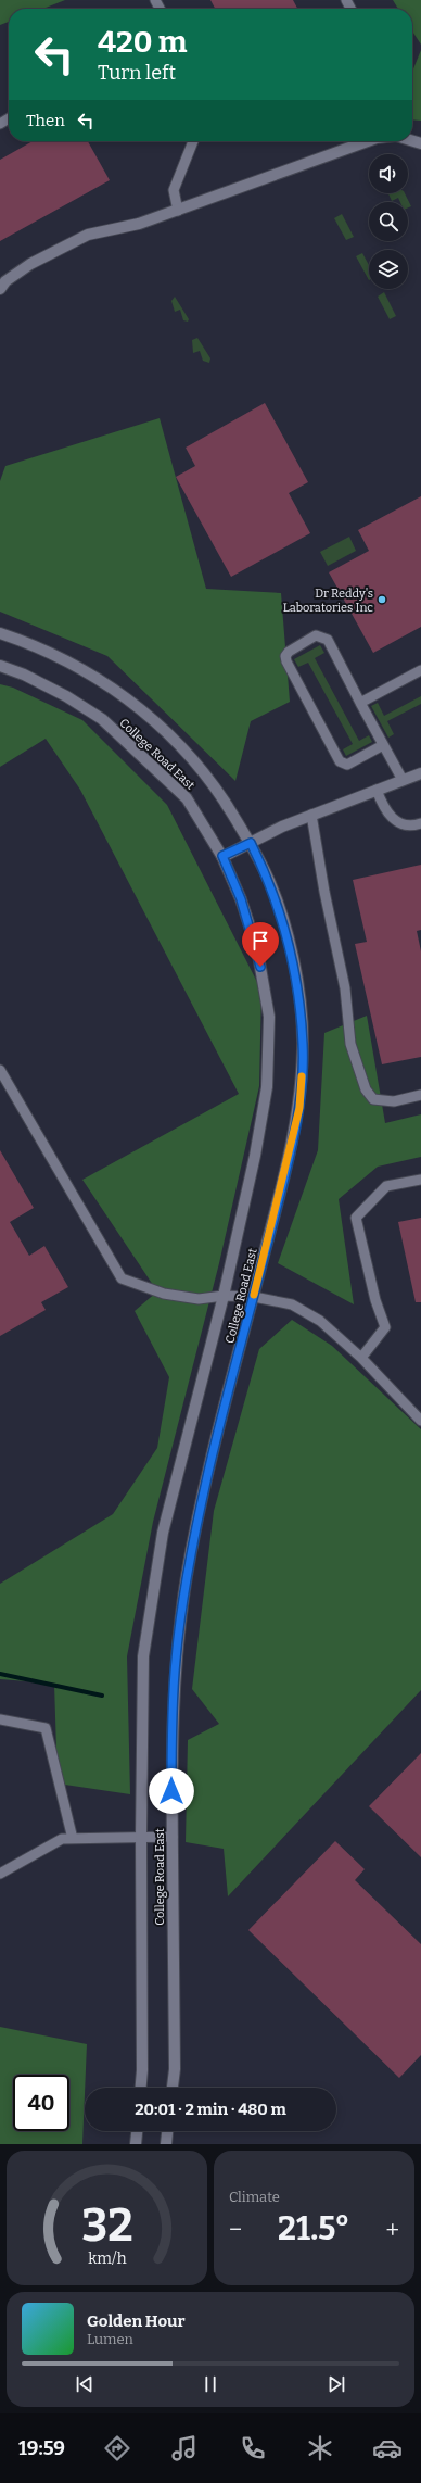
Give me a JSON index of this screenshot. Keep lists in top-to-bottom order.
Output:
{
  "streets": {
    "street": ["College Road East"]
  },
  "places": ["Dr Reddy's Laboratories Inc"],
  "page": {
    "turn": ["420 m", "Turn left"],
    "then": "Then",
    "limit": "40",
    "trip": "20:01 · 2 min · 480 m",
    "tile": "Climate",
    "heat": ["−", "21.5°", "+"],
    "song": ["Golden Hour", "Lumen"],
    "tabs": "19:59",
    "gauge": ["32", "km/h"]
  }
}
